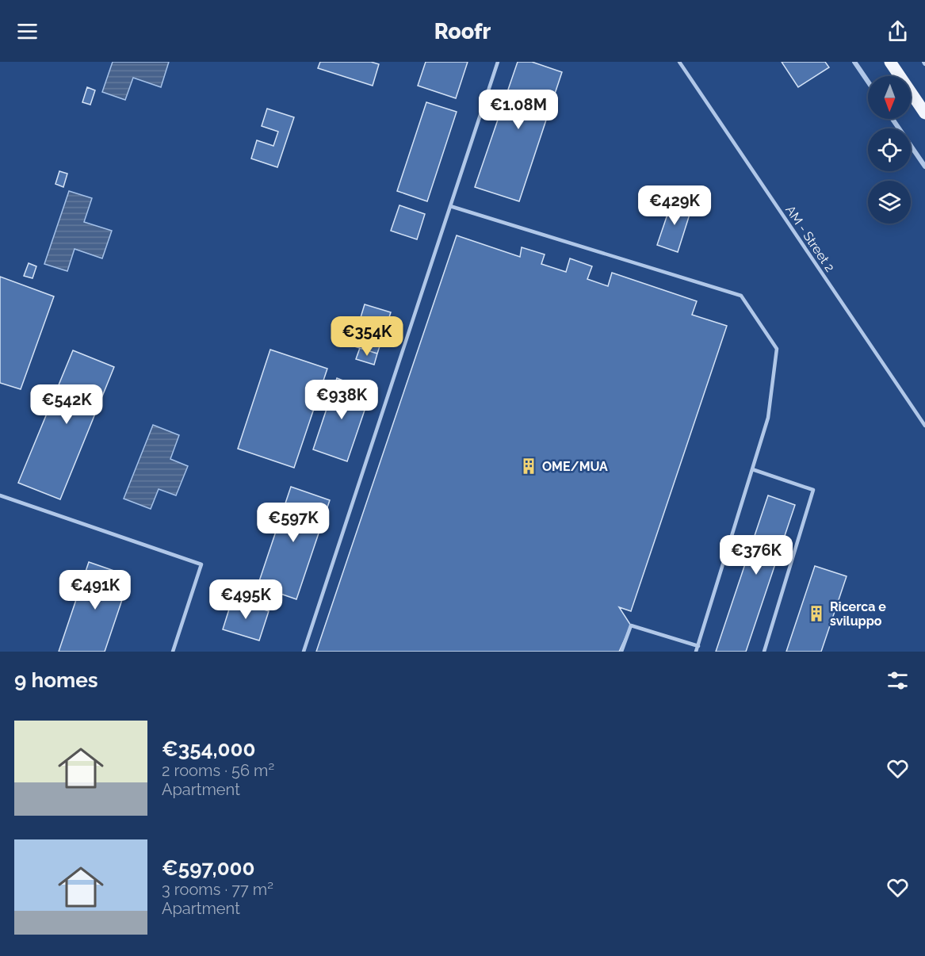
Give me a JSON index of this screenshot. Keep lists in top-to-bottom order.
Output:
{
  "streets": {
    "lane": ["AM - Street 2"]
  },
  "places": {
    "building": ["OME/MUA", "Ricerca e sviluppo"]
  },
  "north": "bottom",
  "page": {
    "header": "Roofr",
    "price": [
      "€1.08M",
      "€429K",
      "€354K",
      "€938K",
      "€542K",
      "€597K",
      "€376K",
      "€491K",
      "€495K"
    ],
    "heading": "9 homes",
    "list": [
      {
        "name": "€354,000",
        "note": "2 rooms · 56 m² · Apartment"
      },
      {
        "name": "€597,000",
        "note": "3 rooms · 77 m² · Apartment"
      }
    ]
  }
}
